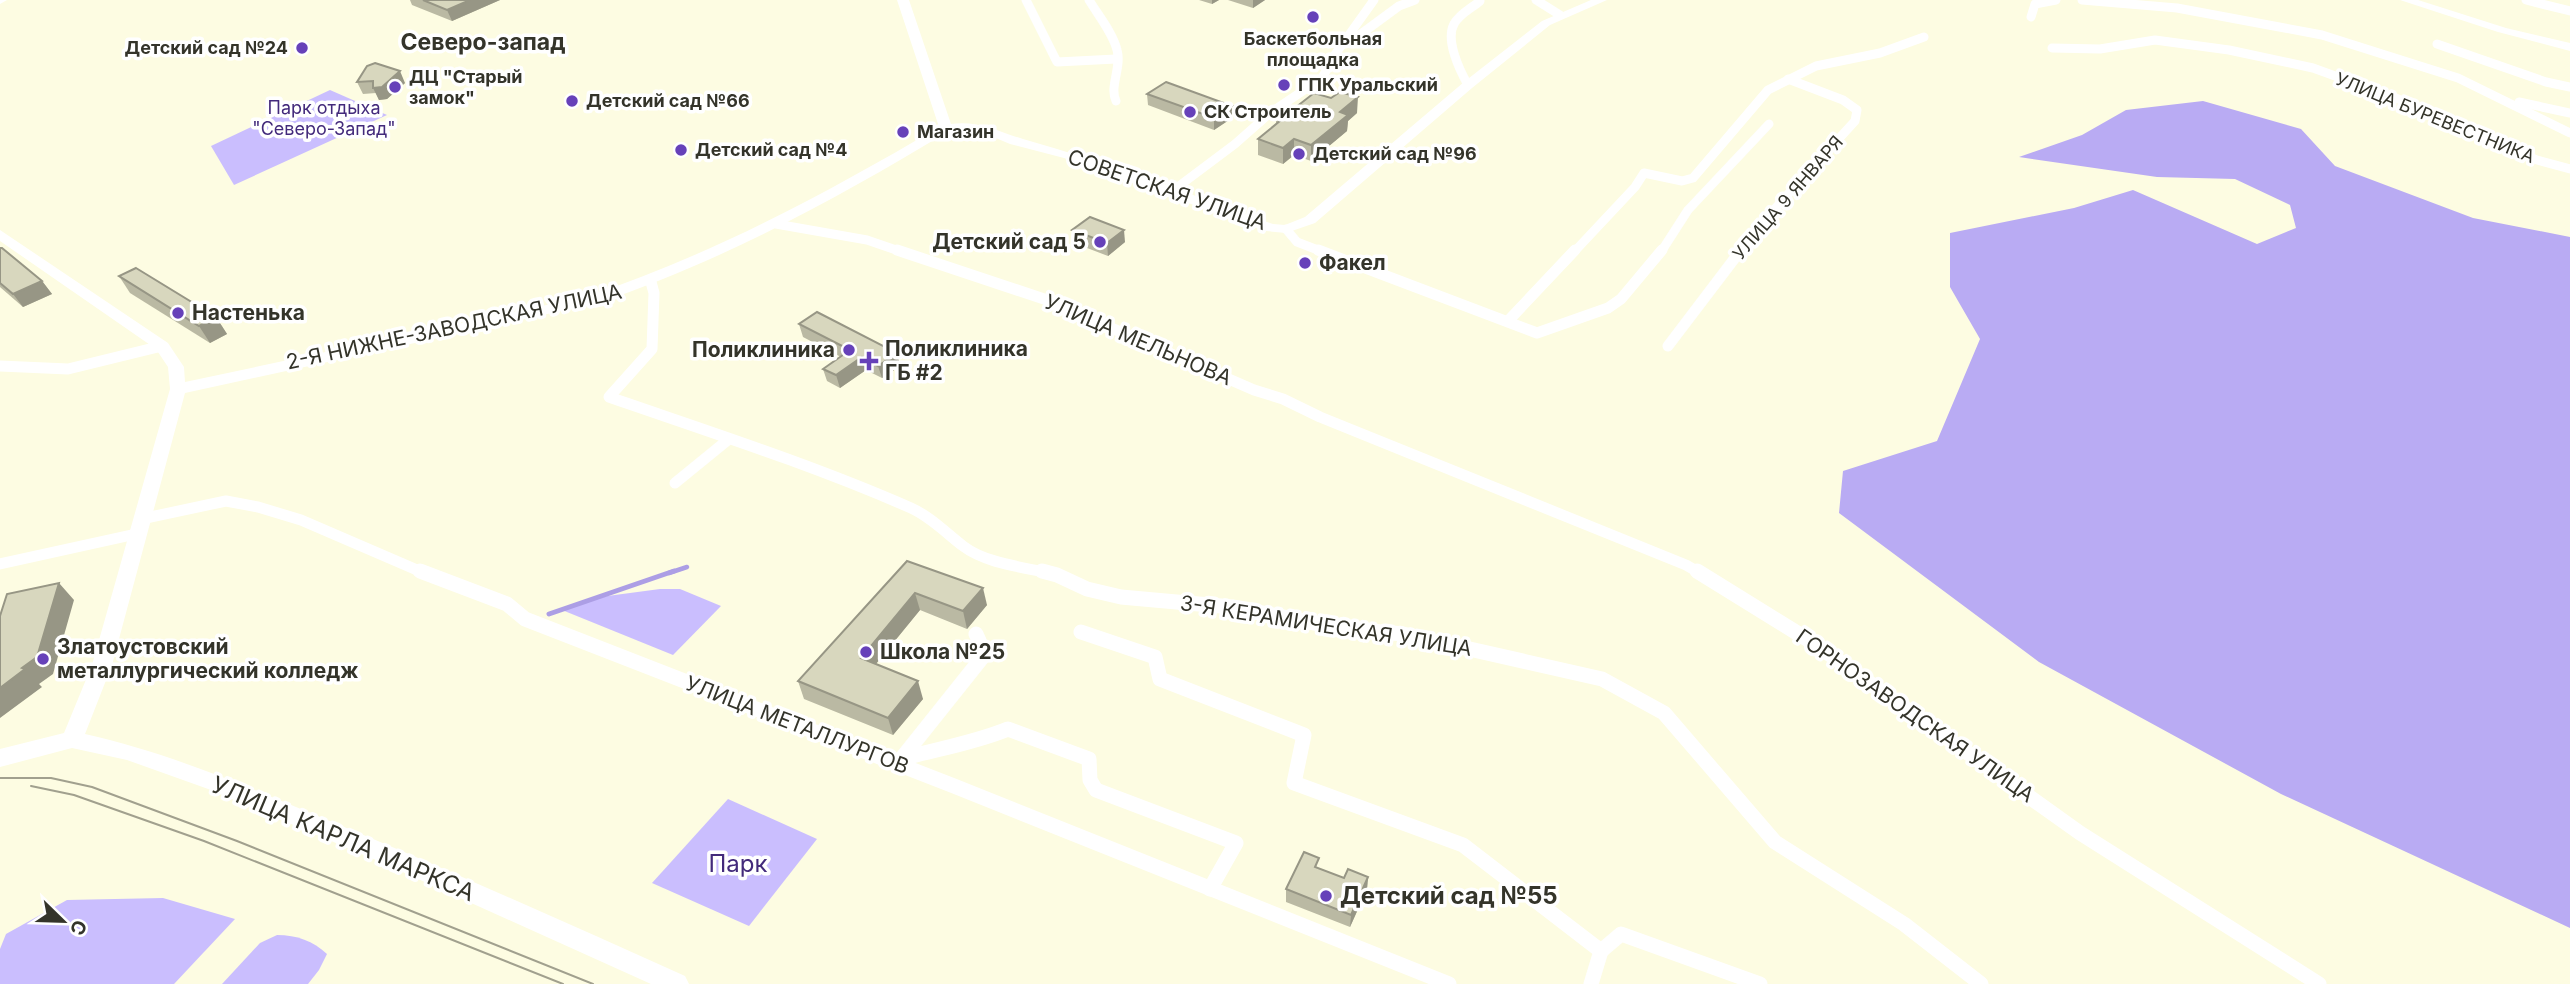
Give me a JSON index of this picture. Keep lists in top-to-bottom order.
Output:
{
  "streets": {
    "main road": ["СОВЕТСКАЯ УЛИЦА", "2-Я НИЖНЕ-ЗАВОДСКАЯ УЛИЦА", "УЛИЦА КАРЛА МАРКСА"],
    "street": [
      "УЛИЦА БУРЕВЕСТНИКА",
      "УЛИЦА 9 ЯНВАРЯ",
      "УЛИЦА МЕЛЬНОВА",
      "3-Я КЕРАМИЧЕСКАЯ УЛИЦА",
      "ГОРНОЗАВОДСКАЯ УЛИЦА",
      "УЛИЦА МЕТАЛЛУРГОВ"
    ]
  },
  "crossings": [
    ["СОВЕТСКАЯ УЛИЦА", "2-Я НИЖНЕ-ЗАВОДСКАЯ УЛИЦА"],
    ["2-Я НИЖНЕ-ЗАВОДСКАЯ УЛИЦА", "УЛИЦА МЕЛЬНОВА"],
    ["2-Я НИЖНЕ-ЗАВОДСКАЯ УЛИЦА", "3-Я КЕРАМИЧЕСКАЯ УЛИЦА"],
    ["УЛИЦА МЕЛЬНОВА", "ГОРНОЗАВОДСКАЯ УЛИЦА"]
  ],
  "districts": ["Северо-запад"],
  "parks": ["Парк отдыха \"Северо-Запад\"", "Парк"],
  "places": {
    "other": [
      "Баскетбольная площадка",
      "Детский сад №24",
      "ГПК Уральский",
      "ДЦ \"Старый замок\"",
      "Детский сад №66",
      "СК Строитель",
      "Магазин",
      "Детский сад №4",
      "Детский сад №96",
      "Детский сад 5",
      "Факел",
      "Настенька",
      "Поликлиника",
      "Школа №25",
      "Златоустовский металлургический колледж",
      "Детский сад №55"
    ],
    "health": ["Поликлиника ГБ #2"]
  },
  "north": "bottom right"
}
